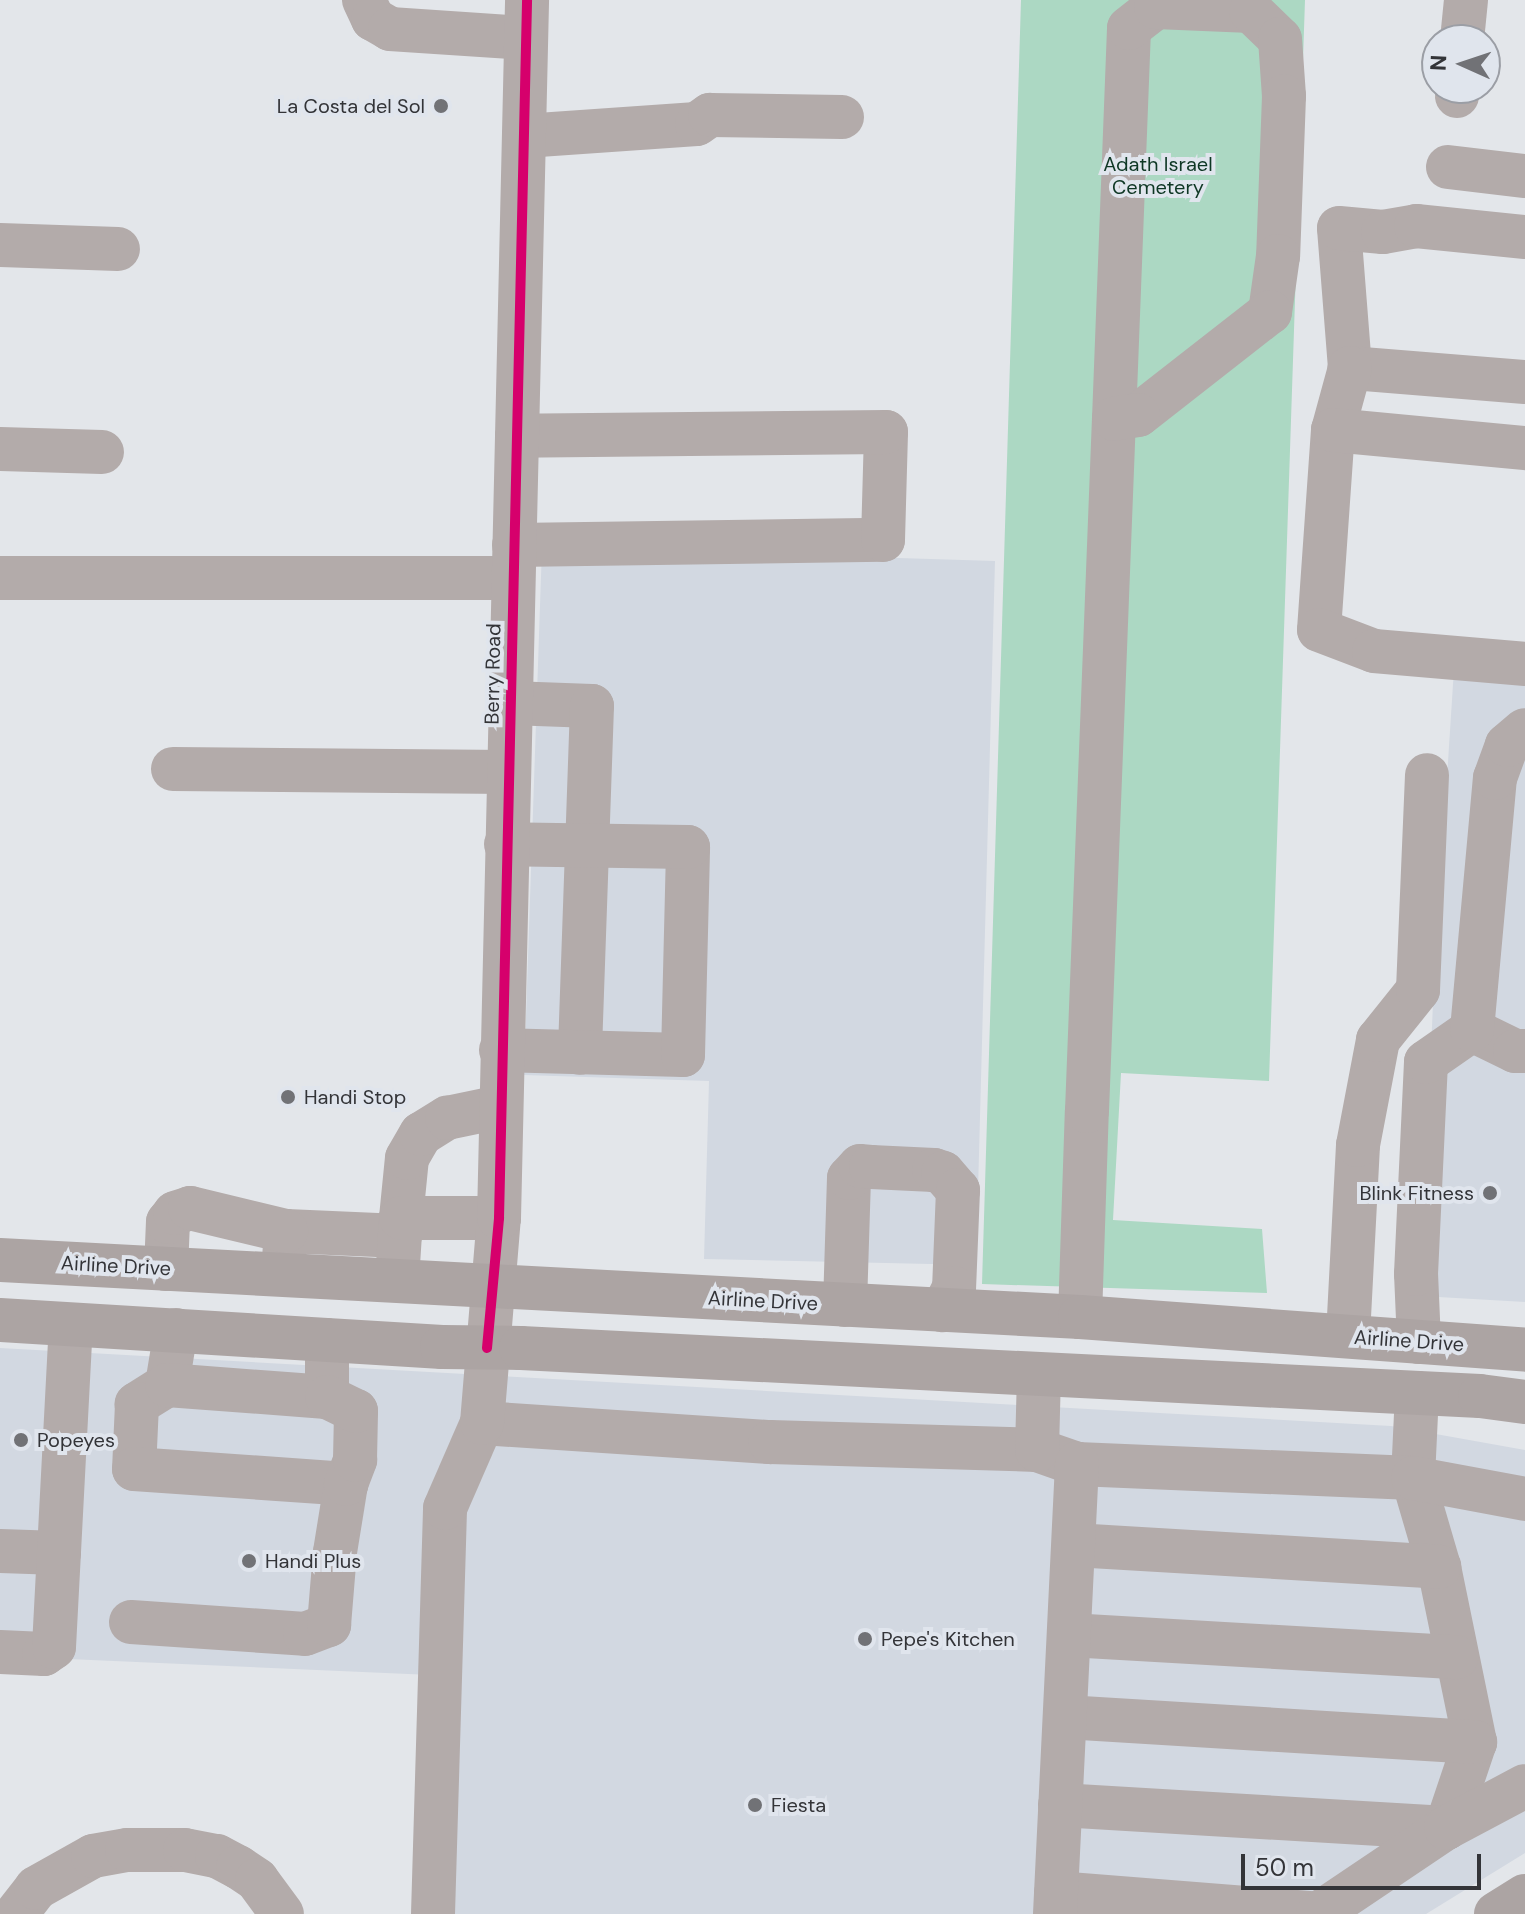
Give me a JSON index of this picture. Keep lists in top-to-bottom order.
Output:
{
  "streets": {
    "main road": ["Airline Drive"],
    "street": ["Berry Road"]
  },
  "crossings": [
    ["Berry Road", "Airline Drive"]
  ],
  "parks": ["Adath Israel Cemetery"],
  "places": [
    "La Costa del Sol",
    "Handi Stop",
    "Blink Fitness",
    "Popeyes",
    "Handi Plus",
    "Pepe's Kitchen",
    "Fiesta"
  ],
  "scale_bar": "50 m",
  "north": "left"
}
